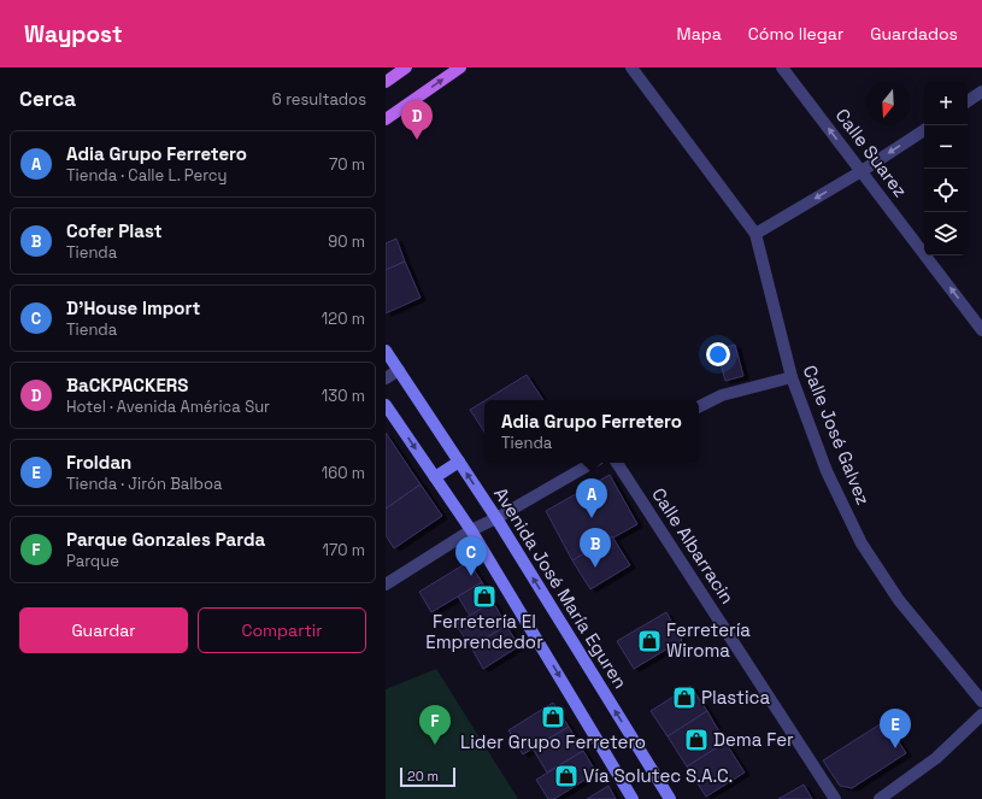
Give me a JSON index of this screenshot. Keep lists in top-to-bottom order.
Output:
{
  "streets": {
    "main road": ["Avenida José María Eguren"],
    "street": ["Calle Suarez", "Calle José Galvez", "Calle Albarracin"]
  },
  "one_way": ["Calle Suarez"],
  "places": {
    "shop": [
      "Ferretería El Emprendedor",
      "Ferretería Wiroma",
      "Plastica",
      "Lider Grupo Ferretero",
      "Dema Fer",
      "Vía Solutec S.A.C."
    ]
  },
  "scale_bar": "20 m",
  "north": "bottom",
  "page": {
    "header": "Waypost",
    "nav": ["Mapa", "Cómo llegar", "Guardados"],
    "heading": ["Cerca", "6 resultados"],
    "map_buttons": ["+", "−"],
    "pins": [
      "D",
      "A",
      "B",
      "C",
      "F",
      "E"
    ],
    "list": [
      {
        "mark": "A",
        "name": "Adia Grupo Ferretero",
        "note": "Tienda · Calle L. Percy",
        "value": "70 m"
      },
      {
        "mark": "B",
        "name": "Cofer Plast",
        "note": "Tienda",
        "value": "90 m"
      },
      {
        "mark": "C",
        "name": "D'House Import",
        "note": "Tienda",
        "value": "120 m"
      },
      {
        "mark": "D",
        "name": "BaCKPACKERS",
        "note": "Hotel · Avenida América Sur",
        "value": "130 m"
      },
      {
        "mark": "E",
        "name": "Froldan",
        "note": "Tienda · Jirón Balboa",
        "value": "160 m"
      },
      {
        "mark": "F",
        "name": "Parque Gonzales Parda",
        "note": "Parque",
        "value": "170 m"
      }
    ],
    "popup": ["Adia Grupo Ferretero", "Tienda"],
    "buttons": ["Guardar", "Compartir"],
    "scale": "20 m"
  }
}
